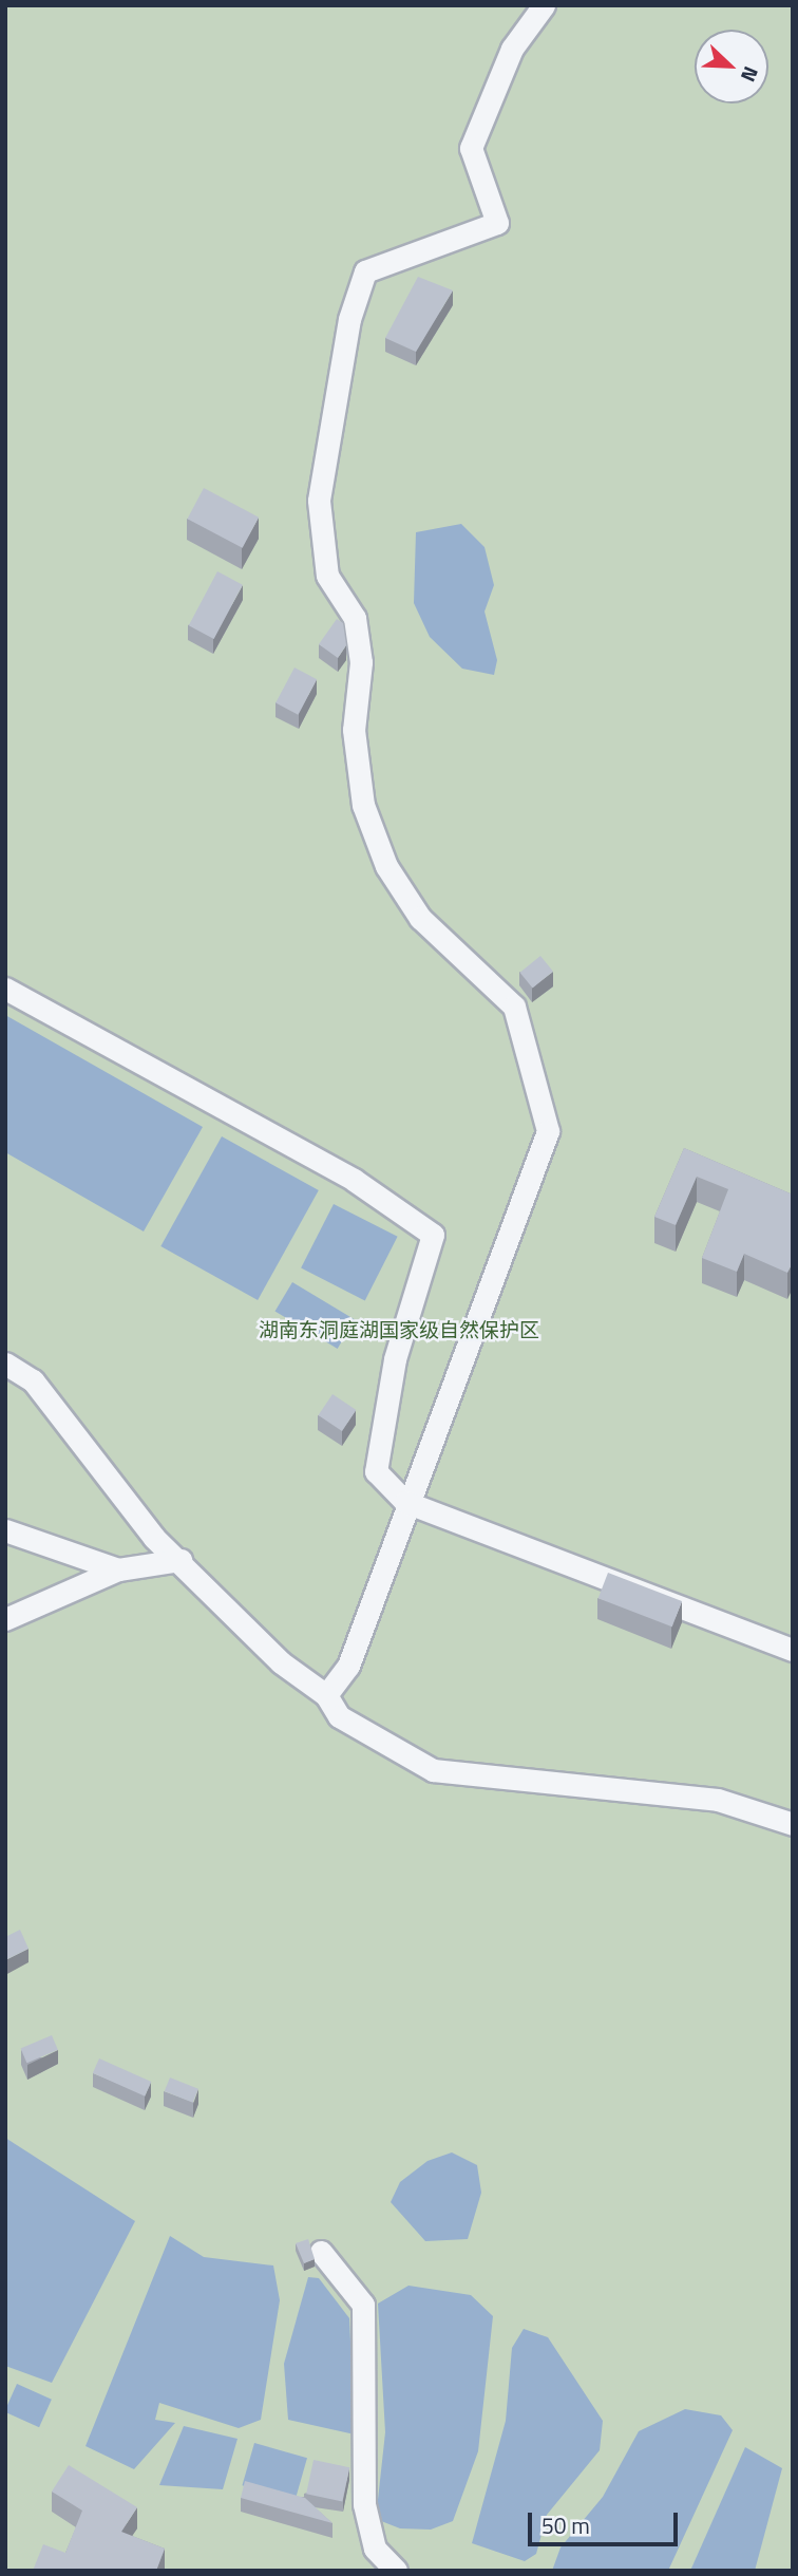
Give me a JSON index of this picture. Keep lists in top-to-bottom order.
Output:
{
  "parks": ["湖南东洞庭湖国家级自然保护区"],
  "scale_bar": "50 m",
  "north": "bottom right"
}
